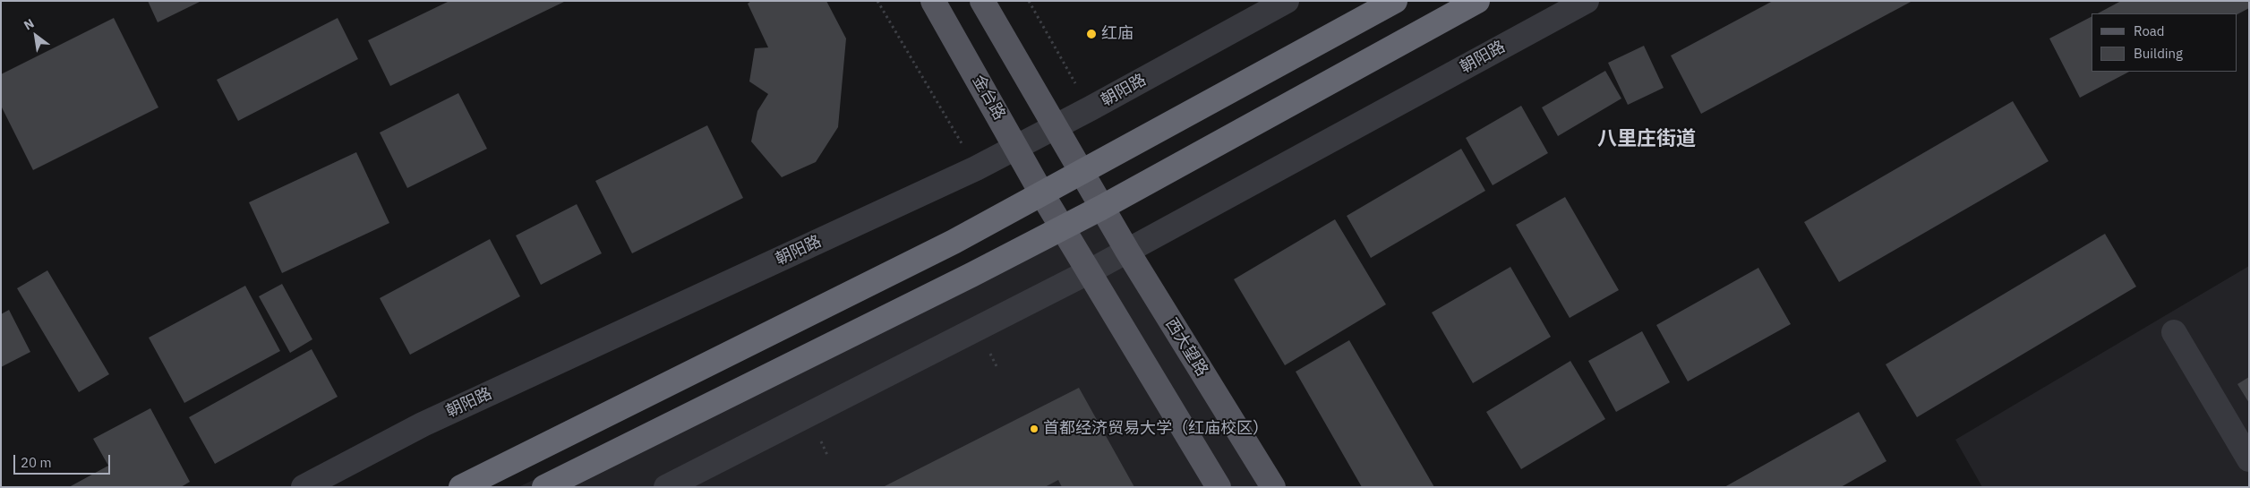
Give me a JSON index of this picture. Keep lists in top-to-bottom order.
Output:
{
  "streets": {
    "main road": ["金台路", "西大望路"],
    "street": ["朝阳路"]
  },
  "crossings": [
    ["朝阳路", "金台路"],
    ["朝阳路", "西大望路"]
  ],
  "districts": ["八里庄街道"],
  "places": ["红庙", "首都经济贸易大学（红庙校区）"],
  "legend": ["Road", "Building"],
  "scale_bar": "20 m",
  "north": "top left"
}
